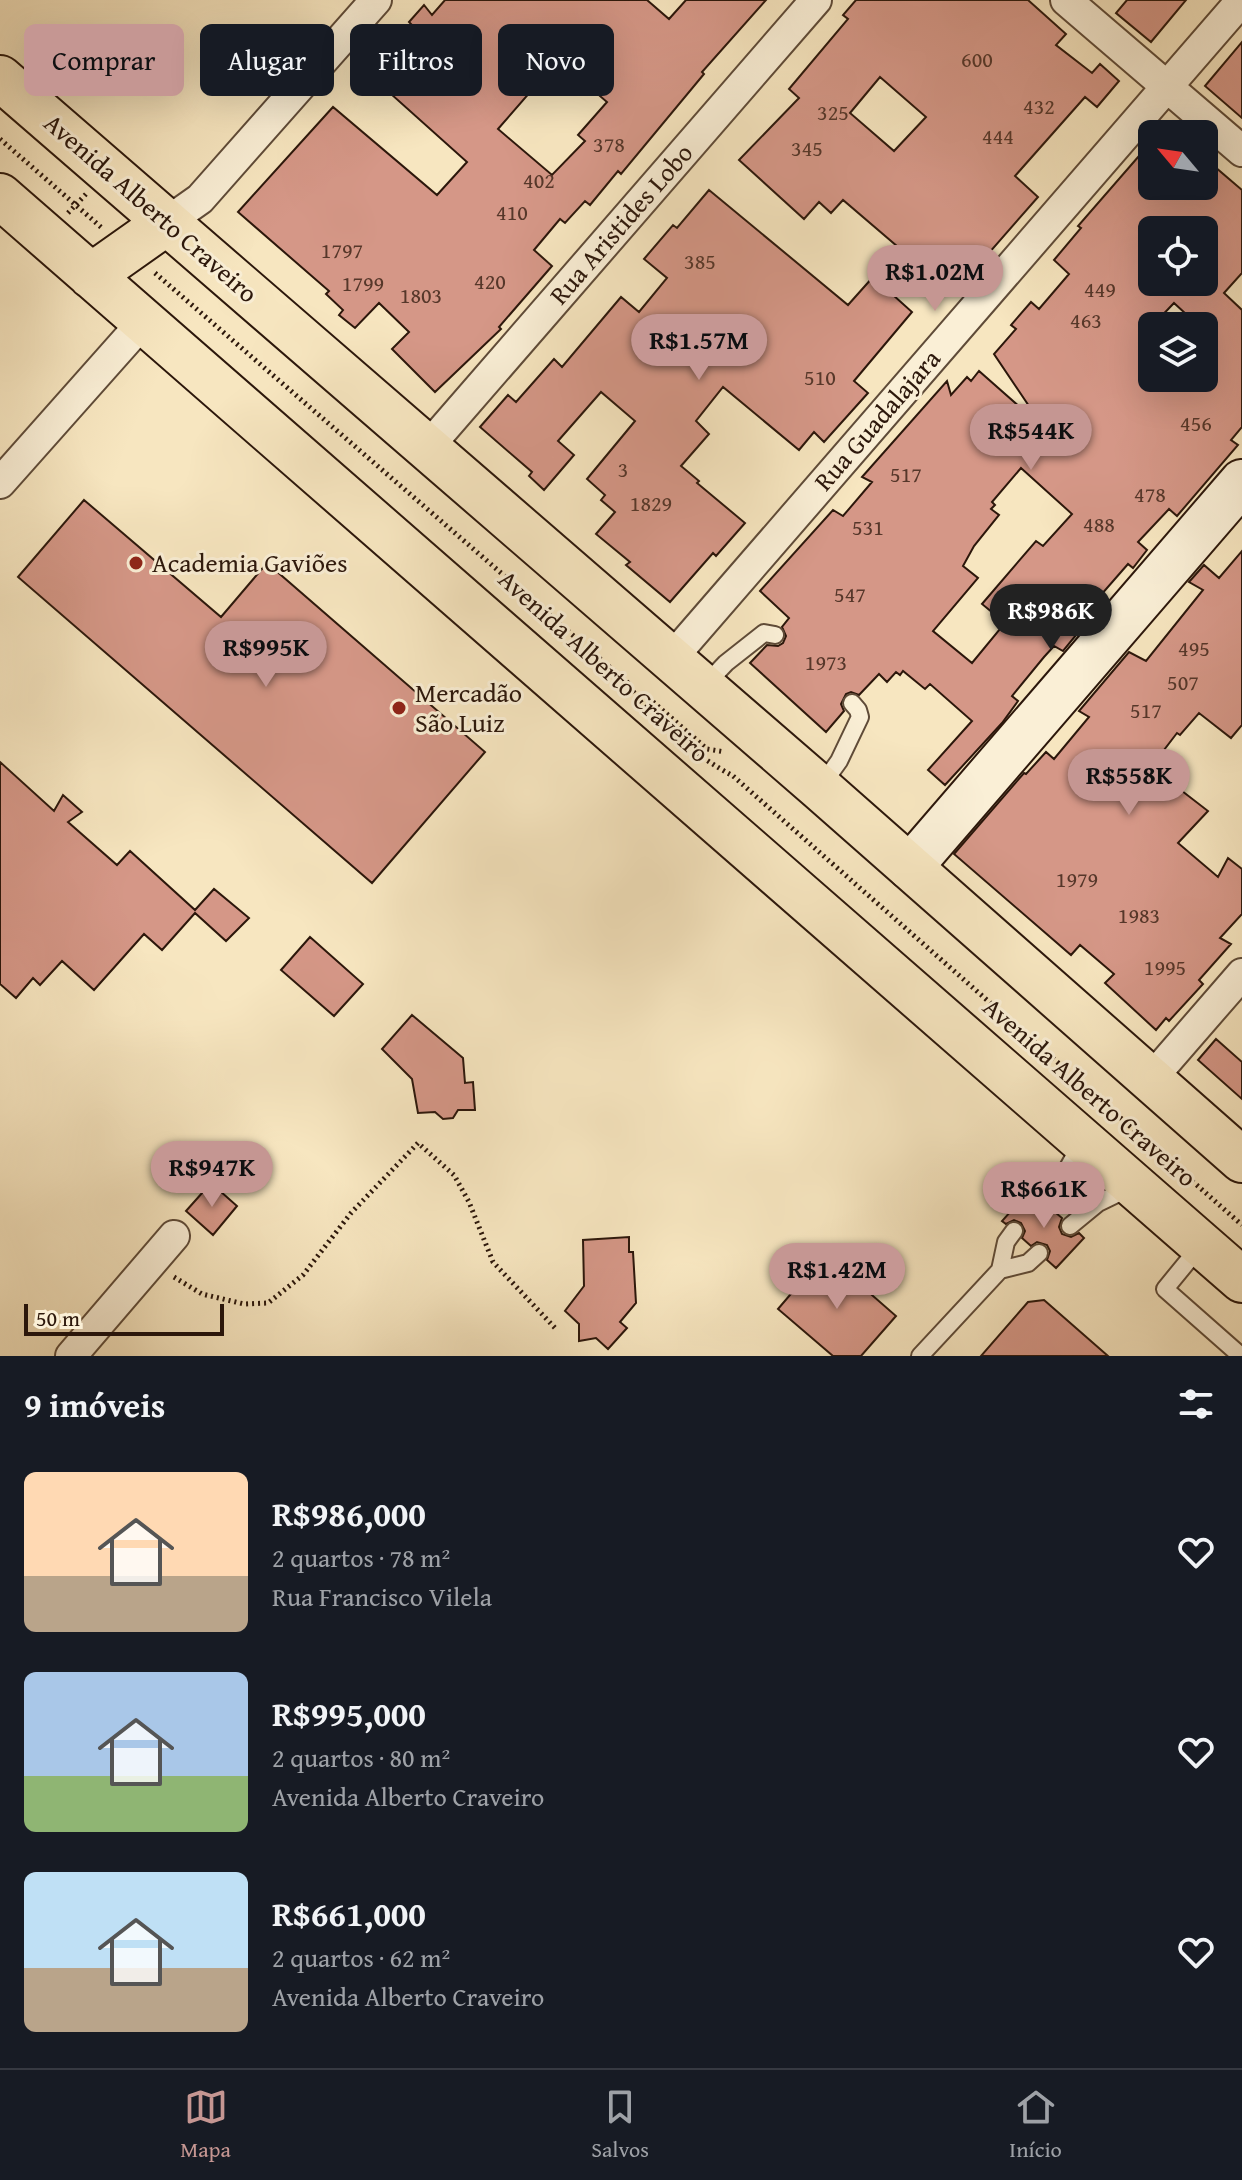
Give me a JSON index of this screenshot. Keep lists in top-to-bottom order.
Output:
{
  "streets": {
    "main road": ["Avenida Alberto Craveiro"],
    "street": ["Rua Aristides Lobo", "Rua Guadalajara"]
  },
  "crossings": [
    ["Avenida Alberto Craveiro", "Rua Aristides Lobo"],
    ["Avenida Alberto Craveiro", "Rua Guadalajara"]
  ],
  "places": ["Academia Gaviões", "Mercadão São Luiz"],
  "house_numbers": [
    "600",
    "432",
    "325",
    "444",
    "378",
    "345",
    "402",
    "410",
    "1797",
    "385",
    "420",
    "1799",
    "449",
    "1803",
    "463",
    "510",
    "456",
    "3",
    "517",
    "478",
    "1829",
    "488",
    "531",
    "547",
    "495",
    "1973",
    "507",
    "517",
    "1979",
    "1983",
    "1995"
  ],
  "scale_bar": "50 m",
  "north": "top left",
  "page": {
    "chip": [
      "Comprar",
      "Alugar",
      "Filtros",
      "Novo"
    ],
    "price": [
      "R$1.02M",
      "R$1.57M",
      "R$544K",
      "R$986K",
      "R$995K",
      "R$558K",
      "R$947K",
      "R$661K",
      "R$1.42M"
    ],
    "scale": "50 m",
    "heading": "9 imóveis",
    "list": [
      {
        "name": "R$986,000",
        "note": "2 quartos · 78 m² · Rua Francisco Vilela"
      },
      {
        "name": "R$995,000",
        "note": "2 quartos · 80 m² · Avenida Alberto Craveiro"
      },
      {
        "name": "R$661,000",
        "note": "2 quartos · 62 m² · Avenida Alberto Craveiro"
      }
    ],
    "tabs": ["Mapa", "Salvos", "Início"]
  }
}
